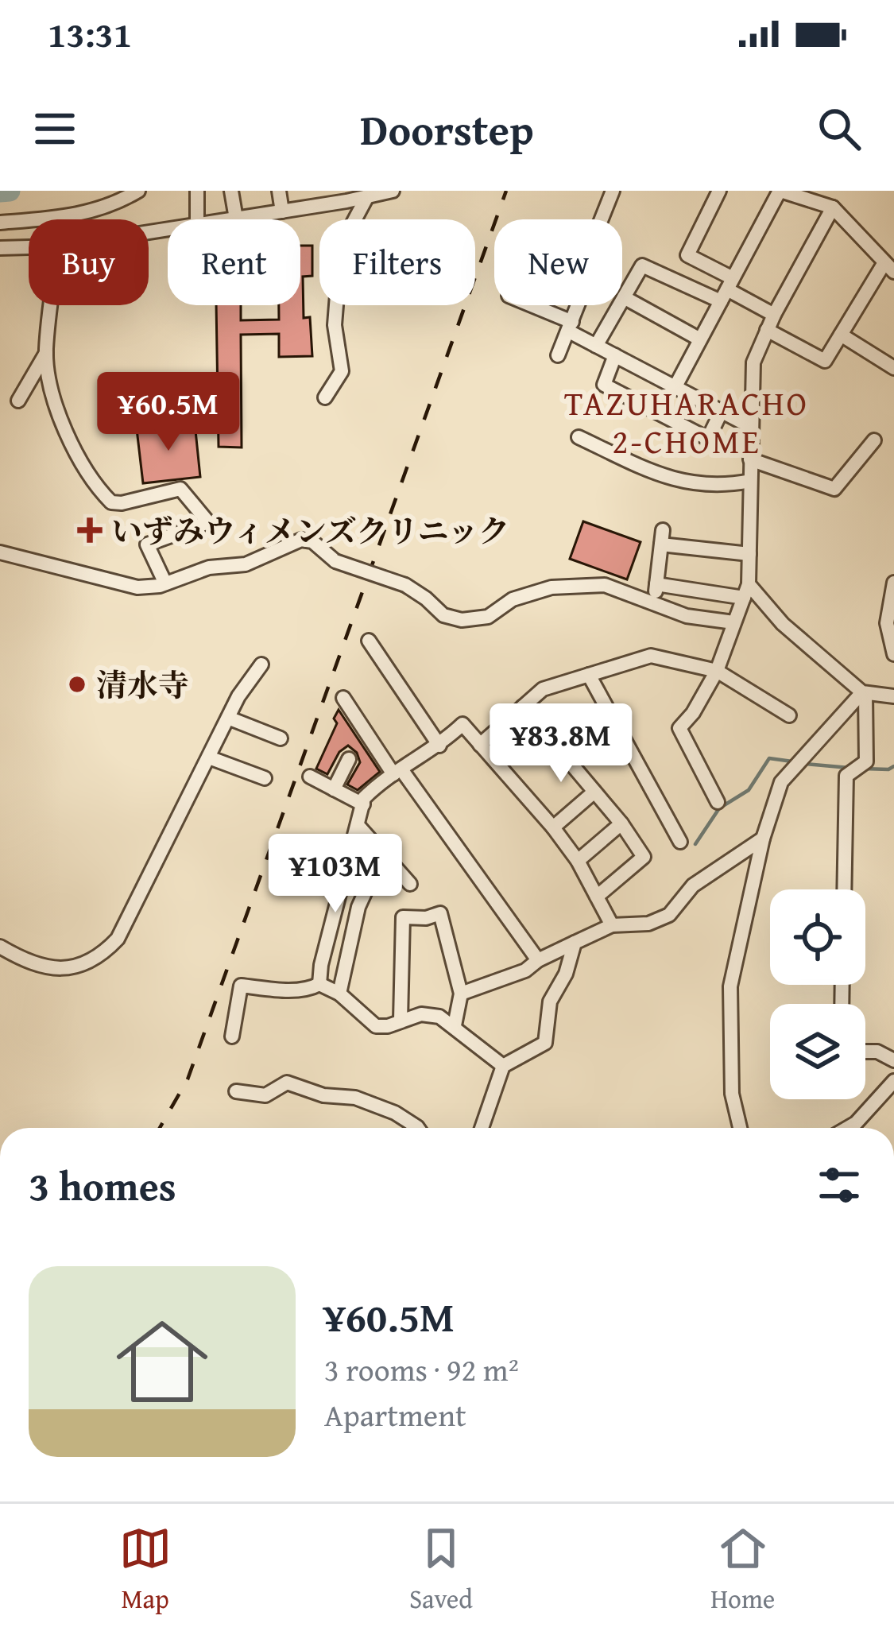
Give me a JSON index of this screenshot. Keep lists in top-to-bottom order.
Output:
{
  "districts": ["TAZUHARACHO 2-CHOME"],
  "places": {
    "health": ["いずみウィメンズクリニック"],
    "other": ["清水寺"]
  },
  "page": {
    "status": "13:31",
    "header": "Doorstep",
    "chip": [
      "Buy",
      "Rent",
      "Filters",
      "New"
    ],
    "price": ["¥60.5M", "¥83.8M", "¥103M"],
    "heading": "3 homes",
    "list": [
      {
        "name": "¥60.5M",
        "note": "3 rooms · 92 m² · Apartment"
      }
    ],
    "tabs": ["Map", "Saved", "Home"]
  }
}
